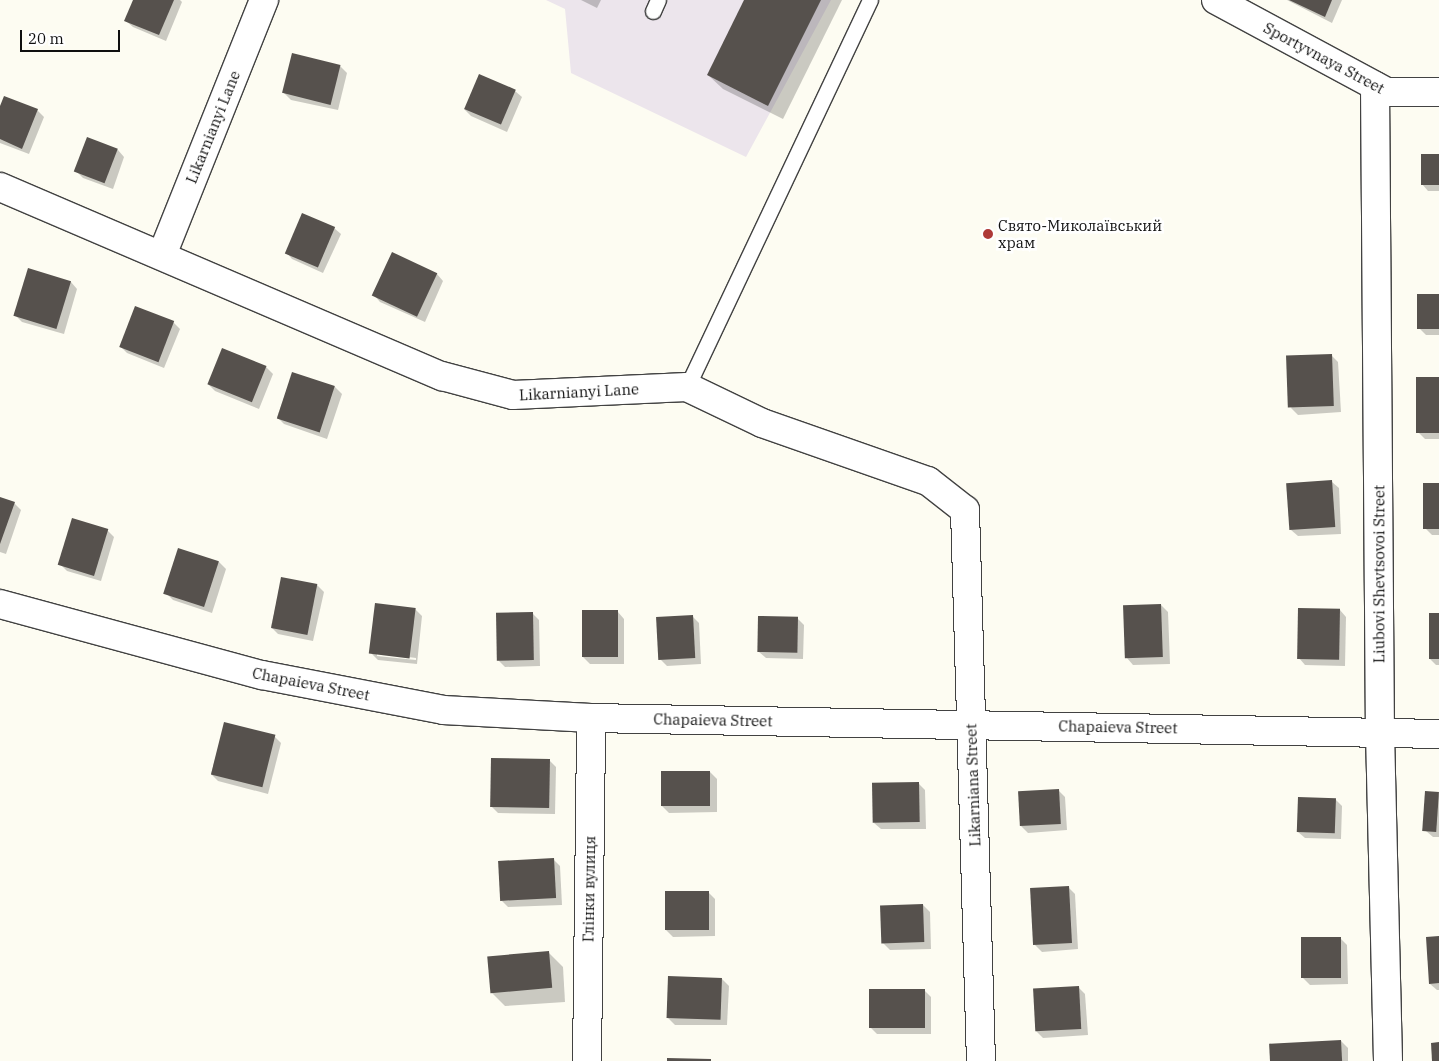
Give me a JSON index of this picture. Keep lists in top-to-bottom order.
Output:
{
  "streets": {
    "street": [
      "Sportyvnaya Street",
      "Likarnianyi Lane",
      "Liubovi Shevtsovoi Street",
      "Chapaieva Street",
      "Likarniana Street",
      "Глінки вулиця"
    ]
  },
  "crossings": [
    ["Sportyvnaya Street", "Liubovi Shevtsovoi Street"],
    ["Likarnianyi Lane", "Likarniana Street"],
    ["Liubovi Shevtsovoi Street", "Chapaieva Street"],
    ["Chapaieva Street", "Likarniana Street"],
    ["Chapaieva Street", "Глінки вулиця"]
  ],
  "places": ["Свято-Миколаївський храм"],
  "scale_bar": "20 m"
}
